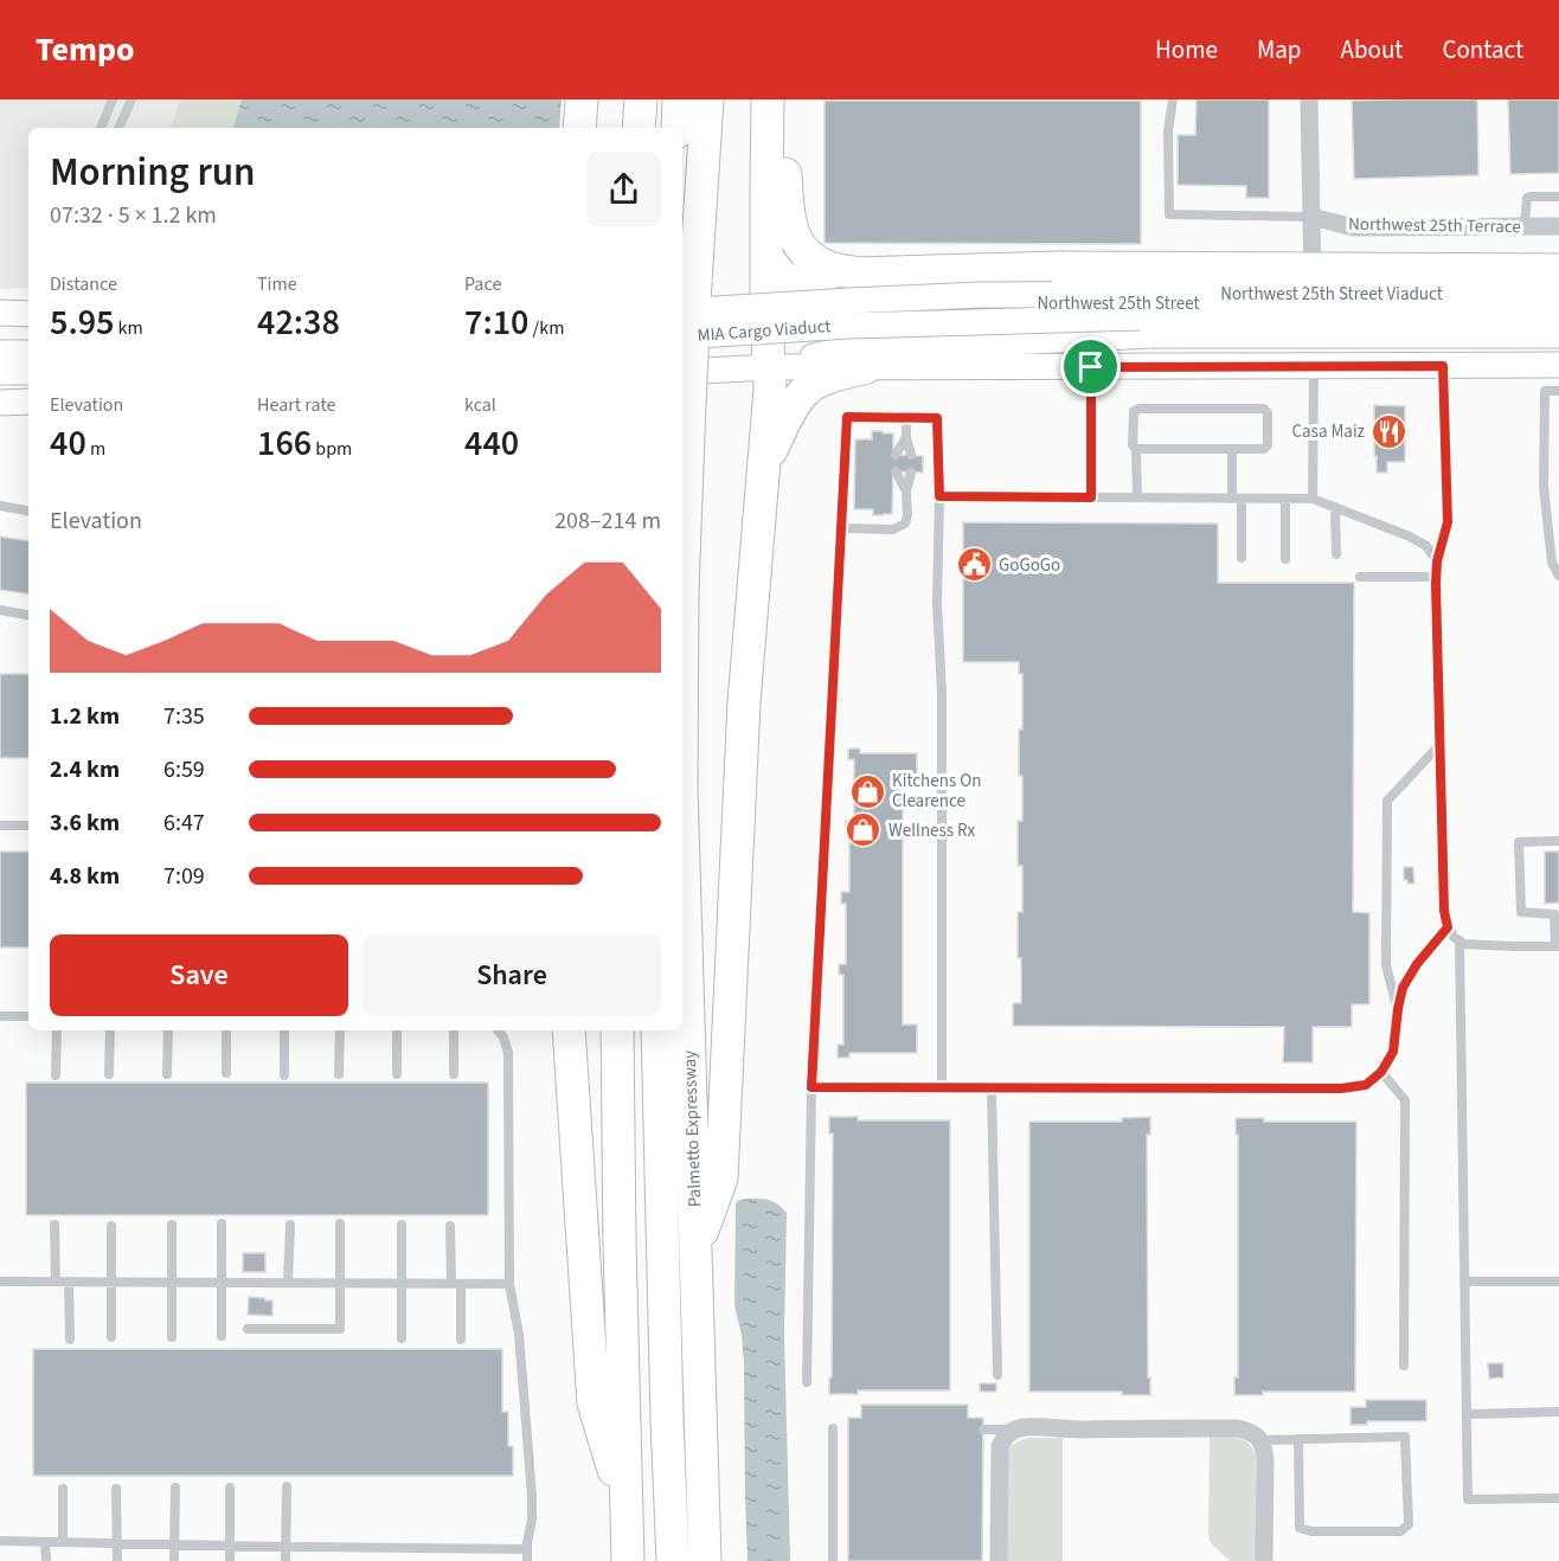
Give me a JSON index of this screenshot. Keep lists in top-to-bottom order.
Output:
{
  "streets": {
    "highway": ["Palmetto Expressway"],
    "main road": ["Northwest 25th Street Viaduct", "Northwest 25th Street", "MIA Cargo Viaduct"],
    "street": ["Northwest 25th Terrace"]
  },
  "crossings": [
    ["Northwest 25th Street Viaduct", "Northwest 25th Street"],
    ["Northwest 25th Street Viaduct", "MIA Cargo Viaduct"],
    ["Northwest 25th Street", "MIA Cargo Viaduct"]
  ],
  "places": {
    "restaurant": ["Casa Maiz"],
    "public building": ["GoGoGo"],
    "shop": ["Kitchens On Clearence", "Wellness Rx"]
  },
  "page": {
    "header": "Tempo",
    "nav": [
      "Home",
      "Map",
      "About",
      "Contact"
    ],
    "heading": ["Morning run", "07:32 · 5 × 1.2 km"],
    "stats": [
      ["Distance", "5.95 km"],
      ["Time", "42:38"],
      ["Pace", "7:10 /km"],
      ["Elevation", "40 m"],
      ["Heart rate", "166 bpm"],
      ["kcal", "440"]
    ],
    "chart": ["Elevation", "208–214 m"],
    "list": [
      {
        "name": "1.2 km",
        "note": "7:35"
      },
      {
        "name": "2.4 km",
        "note": "6:59"
      },
      {
        "name": "3.6 km",
        "note": "6:47"
      },
      {
        "name": "4.8 km",
        "note": "7:09"
      }
    ],
    "buttons": ["Save", "Share"]
  }
}
